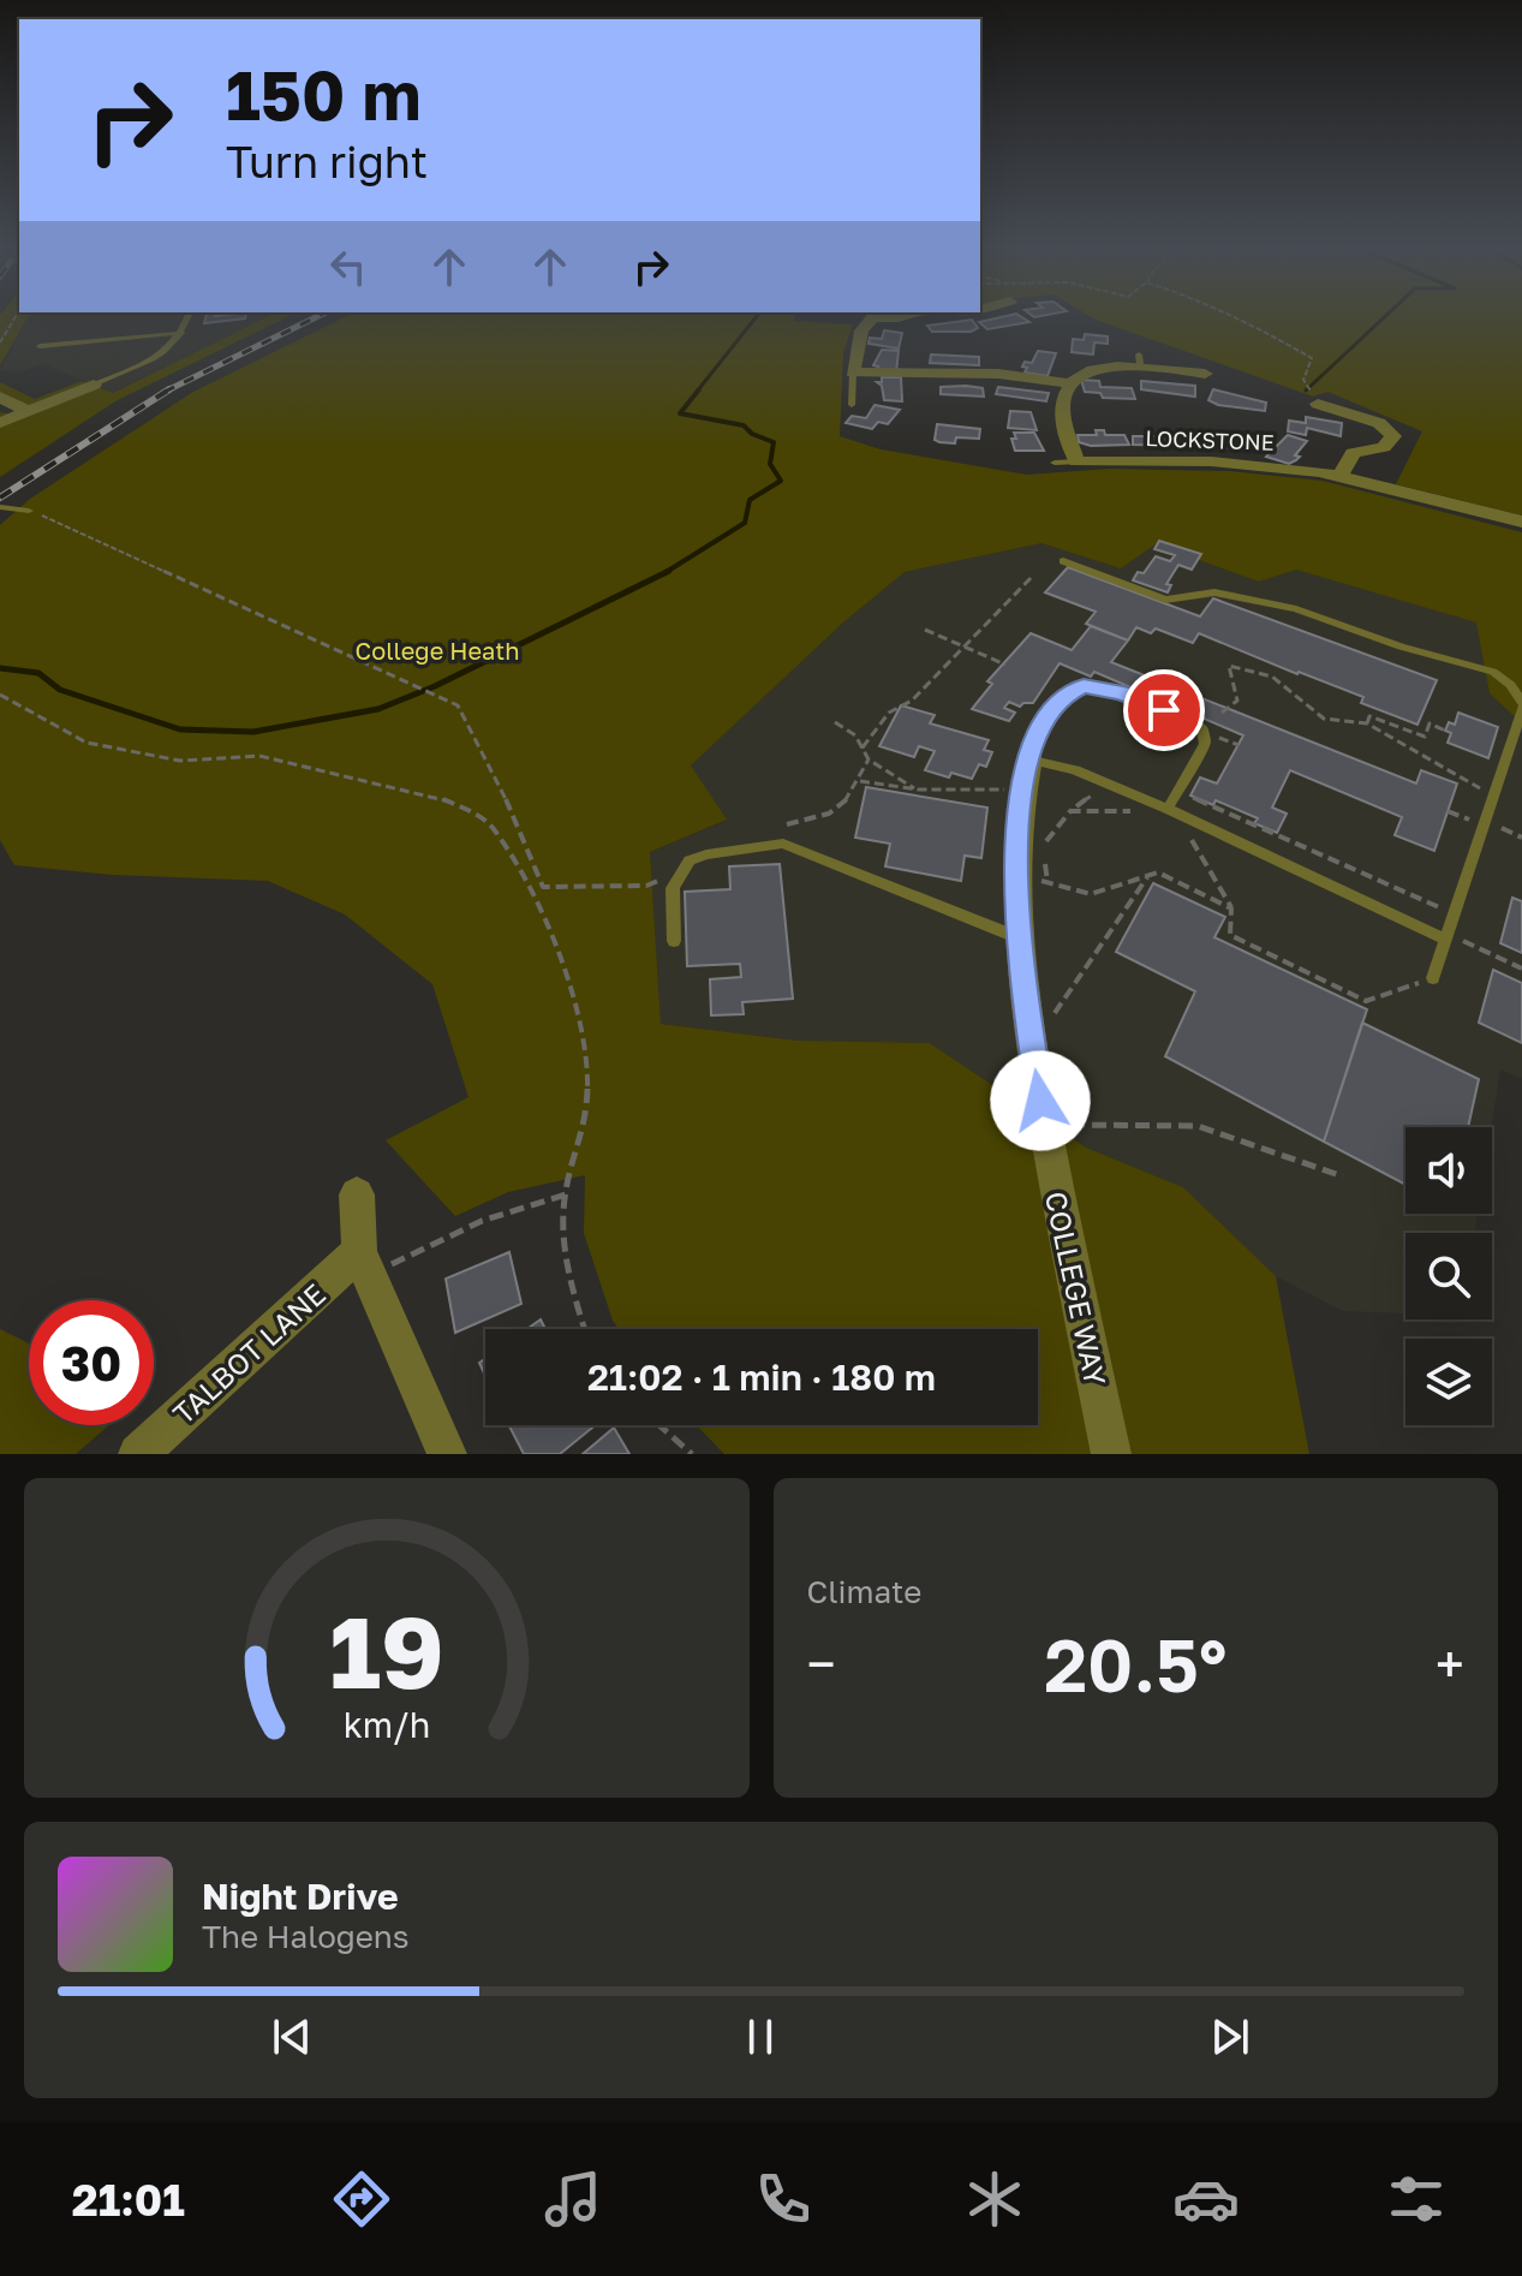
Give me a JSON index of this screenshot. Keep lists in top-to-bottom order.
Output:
{
  "streets": {
    "street": ["LOCKSTONE", "COLLEGE WAY", "TALBOT LANE"]
  },
  "parks": ["College Heath"],
  "page": {
    "turn": ["150 m", "Turn right"],
    "limit": "30",
    "trip": "21:02 · 1 min · 180 m",
    "tile": "Climate",
    "heat": ["−", "20.5°", "+"],
    "song": ["Night Drive", "The Halogens"],
    "tabs": "21:01",
    "gauge": ["19", "km/h"]
  }
}
